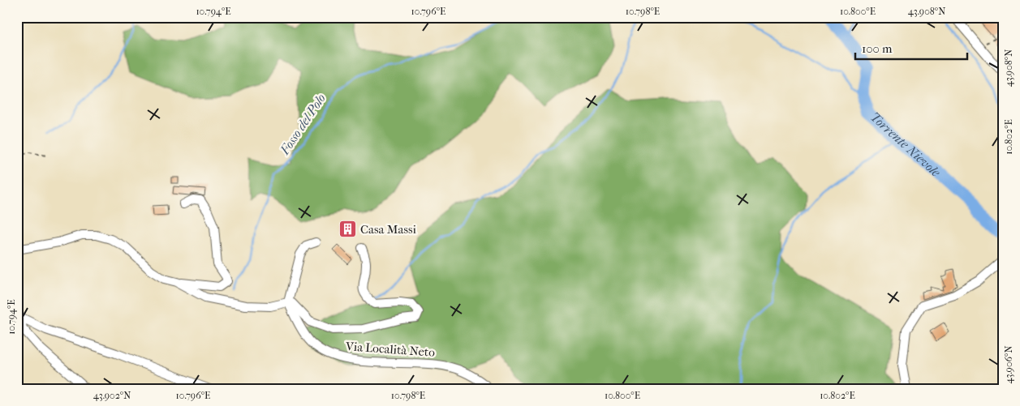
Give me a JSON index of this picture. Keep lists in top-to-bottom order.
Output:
{
  "streets": {
    "street": ["Via Località Neto"]
  },
  "water": ["Fosso del Polo", "Torrente Nievole"],
  "places": {
    "building": ["Casa Massi"]
  },
  "scale_bar": "100 m",
  "coordinates": [
    "10.794°E",
    "10.796°E",
    "10.798°E",
    "10.800°E",
    "43.908°N",
    "10.802°E",
    "43.906°N",
    "43.902°N"
  ]
}
